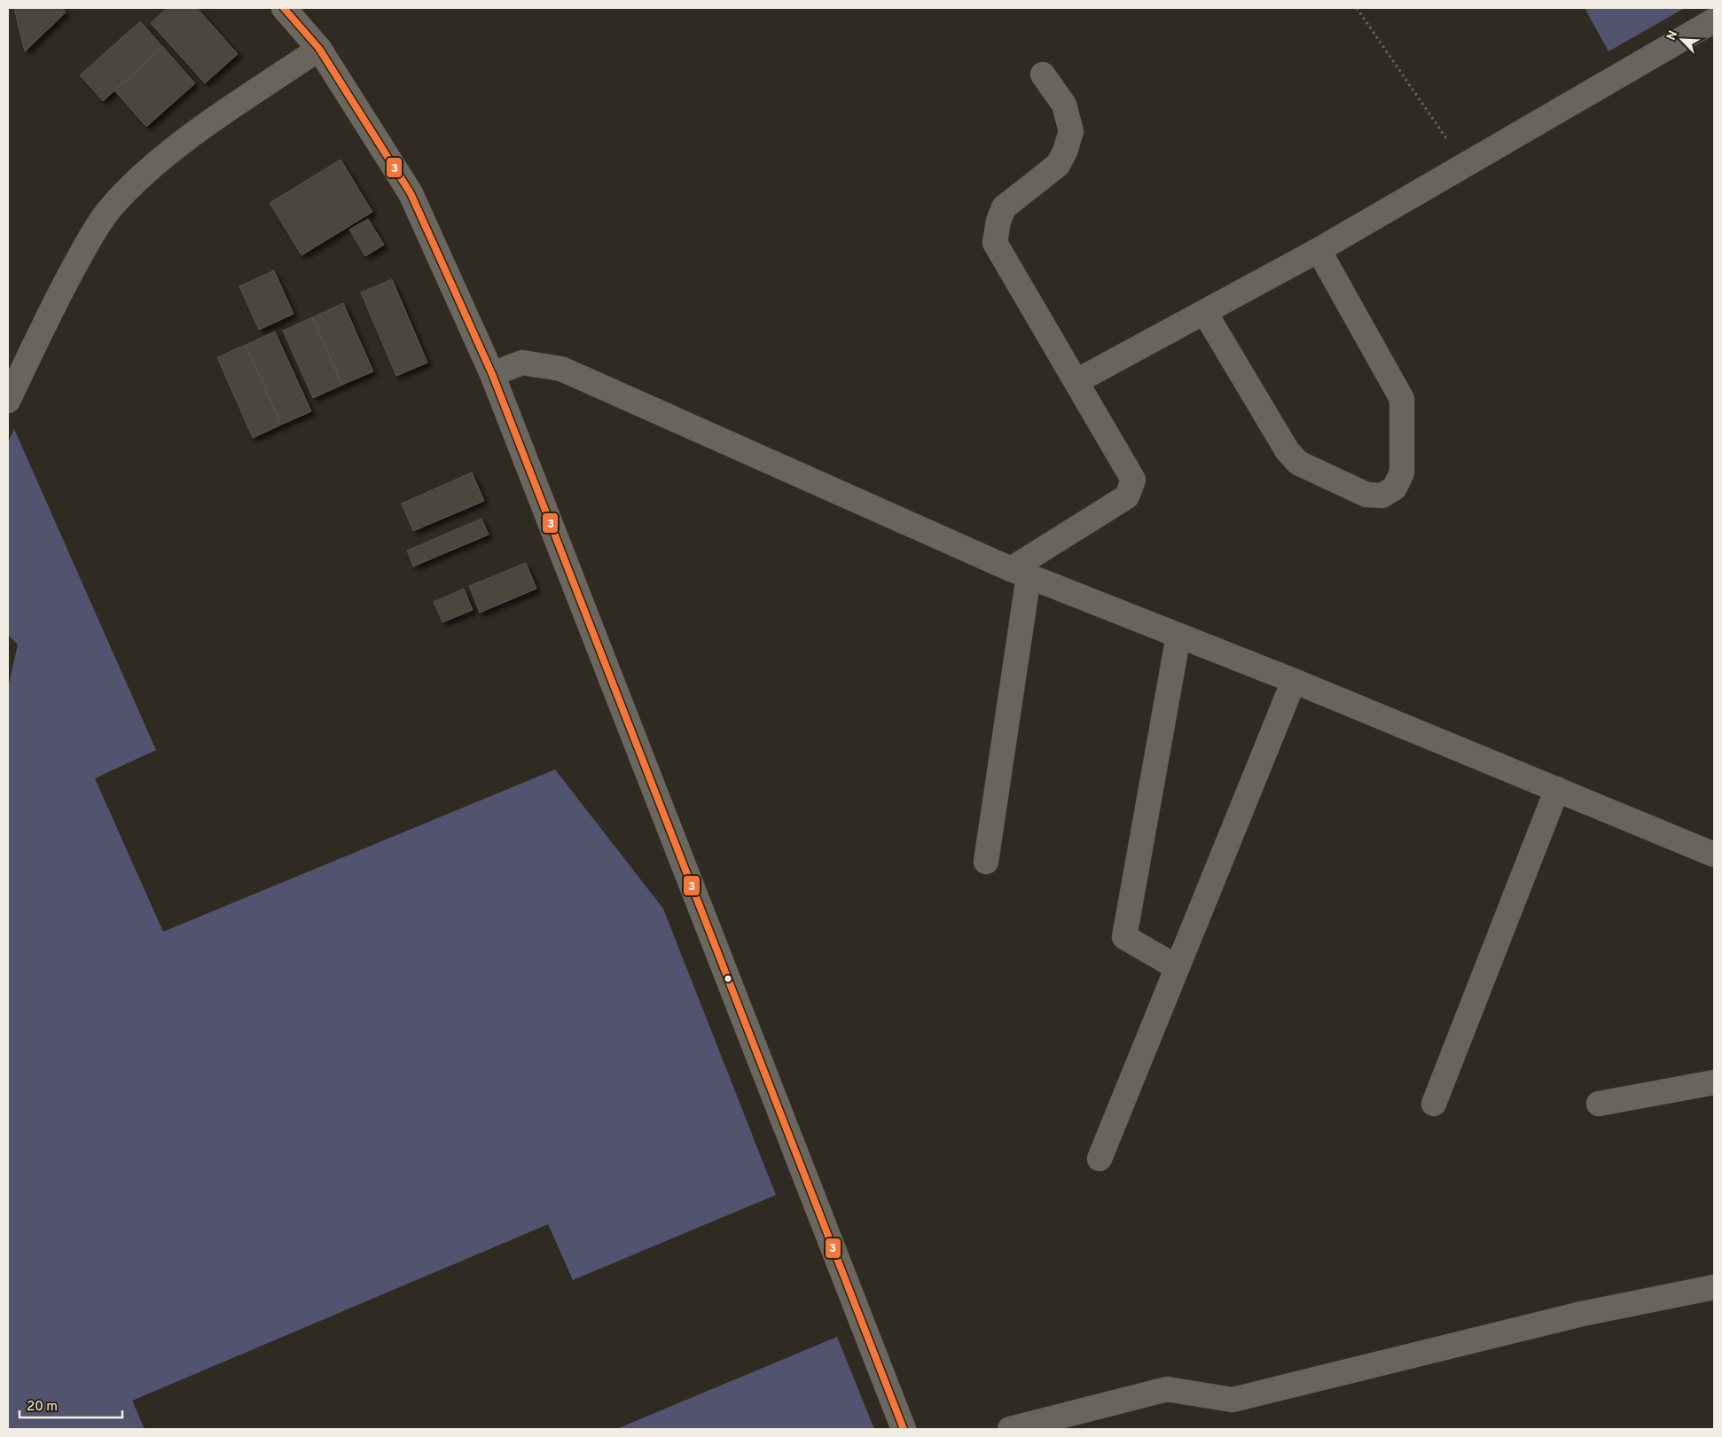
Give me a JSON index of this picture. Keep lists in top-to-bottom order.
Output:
{
  "lines": ["transit line 3"],
  "scale_bar": "20 m",
  "north": "top left"
}
